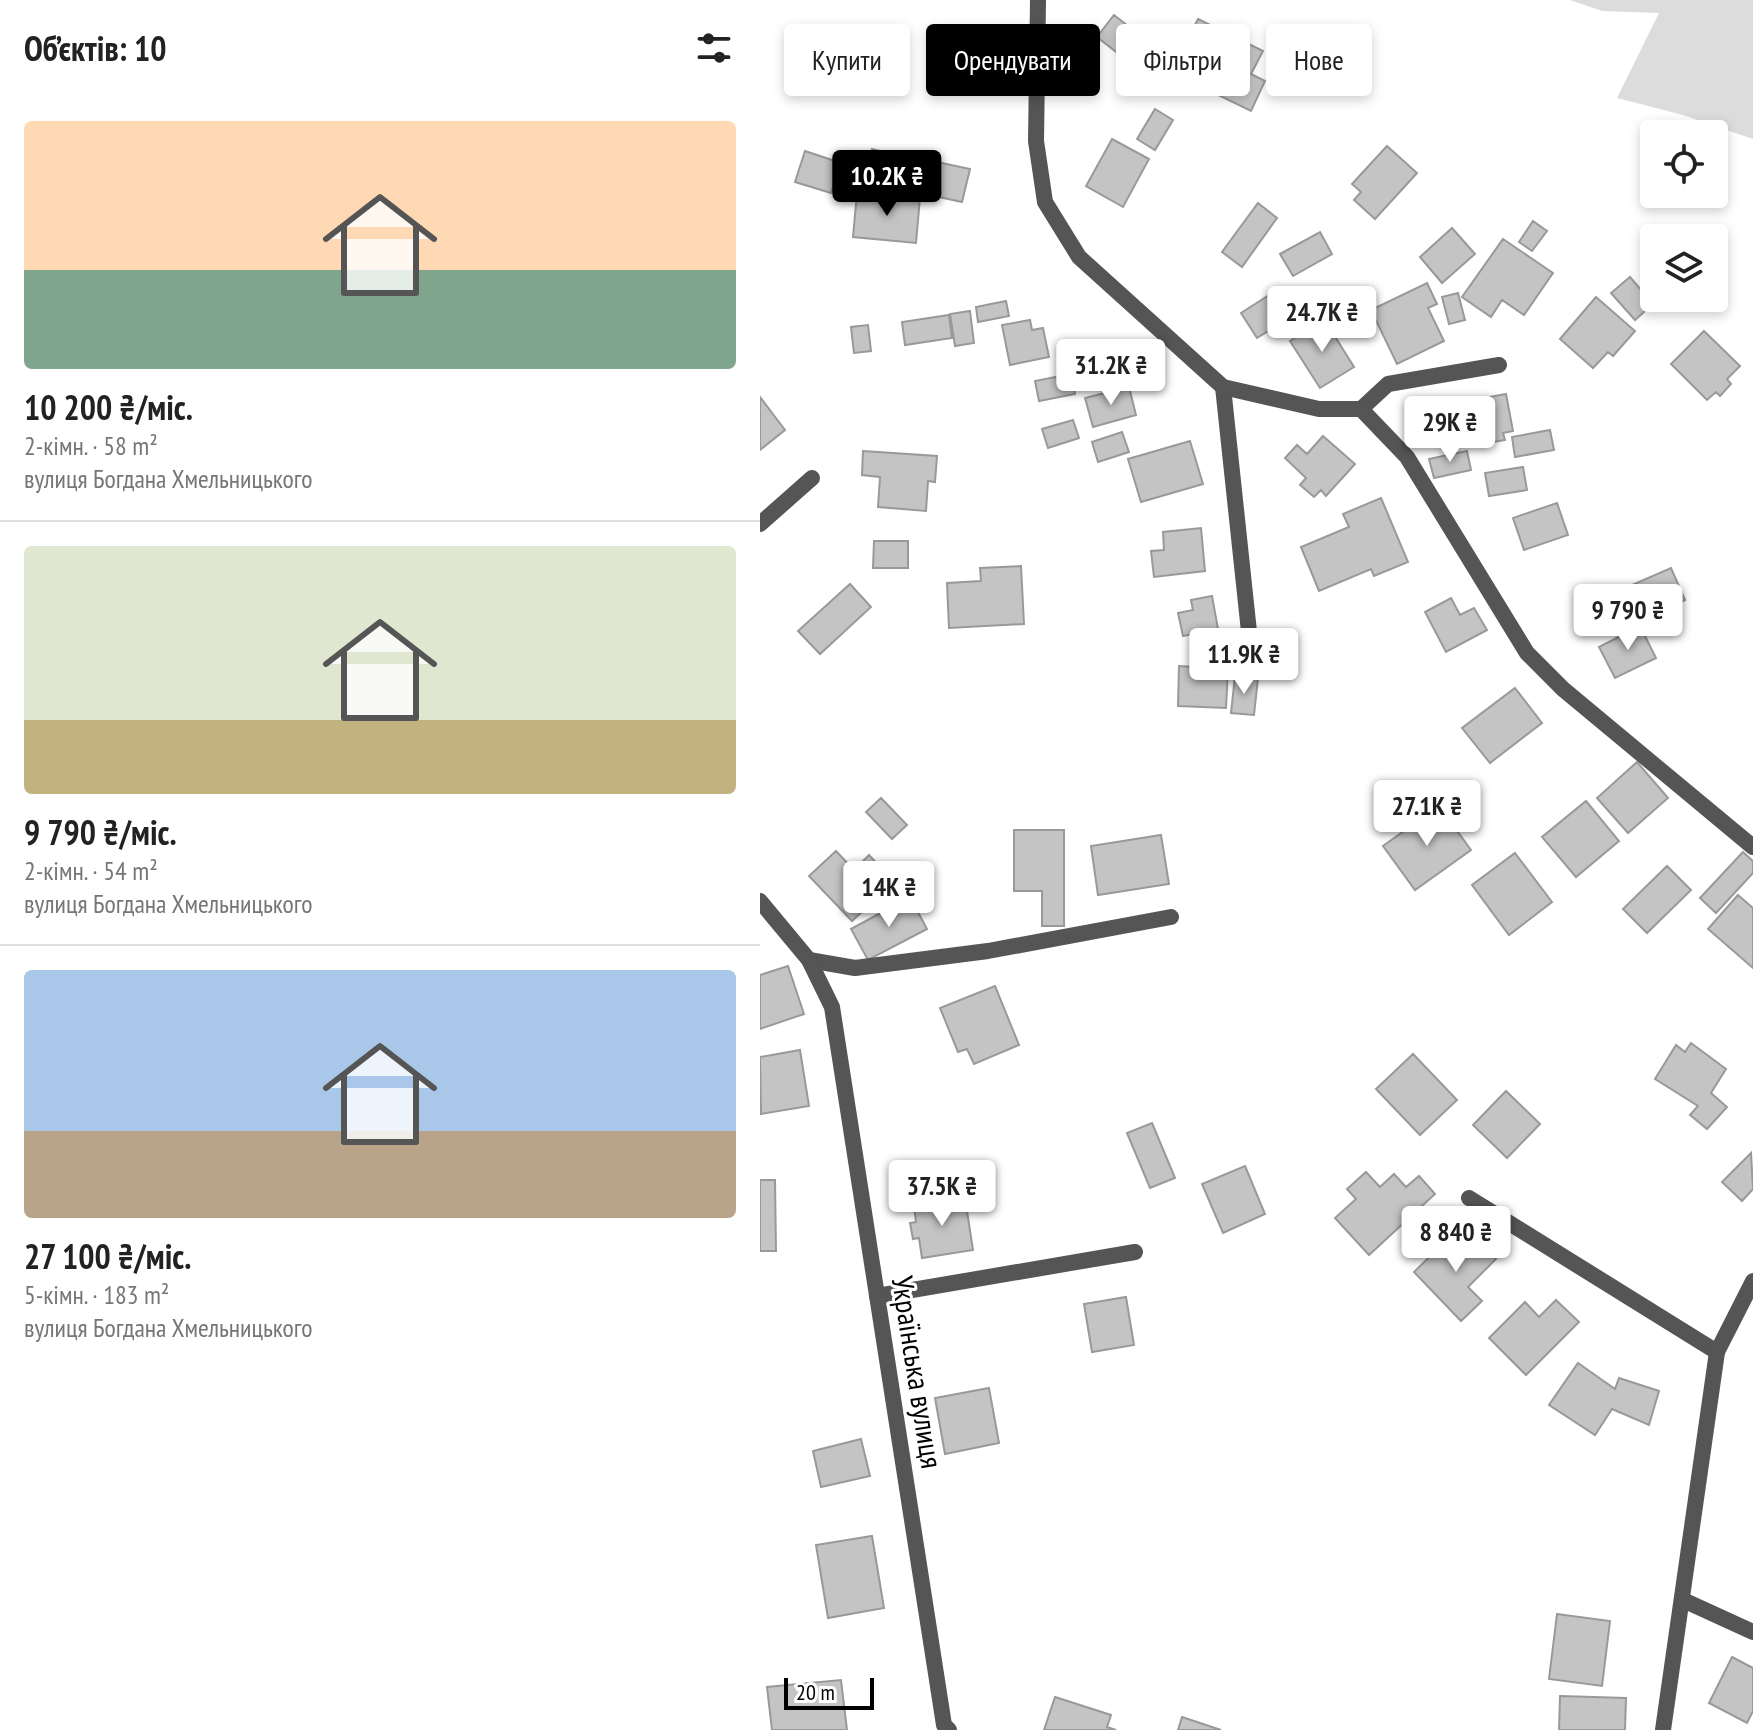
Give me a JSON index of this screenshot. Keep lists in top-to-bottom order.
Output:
{
  "streets": {
    "street": ["Українська вулиця"]
  },
  "scale_bar": "20 m",
  "page": {
    "heading": "Об’єктів: 10",
    "chip": [
      "Купити",
      "Орендувати",
      "Фільтри",
      "Нове"
    ],
    "list": [
      {
        "name": "10 200 ₴/міс.",
        "note": "2-кімн. · 58 m² · вулиця Богдана Хмельницького"
      },
      {
        "name": "9 790 ₴/міс.",
        "note": "2-кімн. · 54 m² · вулиця Богдана Хмельницького"
      },
      {
        "name": "27 100 ₴/міс.",
        "note": "5-кімн. · 183 m² · вулиця Богдана Хмельницького"
      }
    ],
    "price": [
      "10.2K ₴",
      "24.7K ₴",
      "31.2K ₴",
      "29K ₴",
      "9 790 ₴",
      "11.9K ₴",
      "27.1K ₴",
      "14K ₴",
      "37.5K ₴",
      "8 840 ₴"
    ],
    "scale": "20 m"
  }
}
